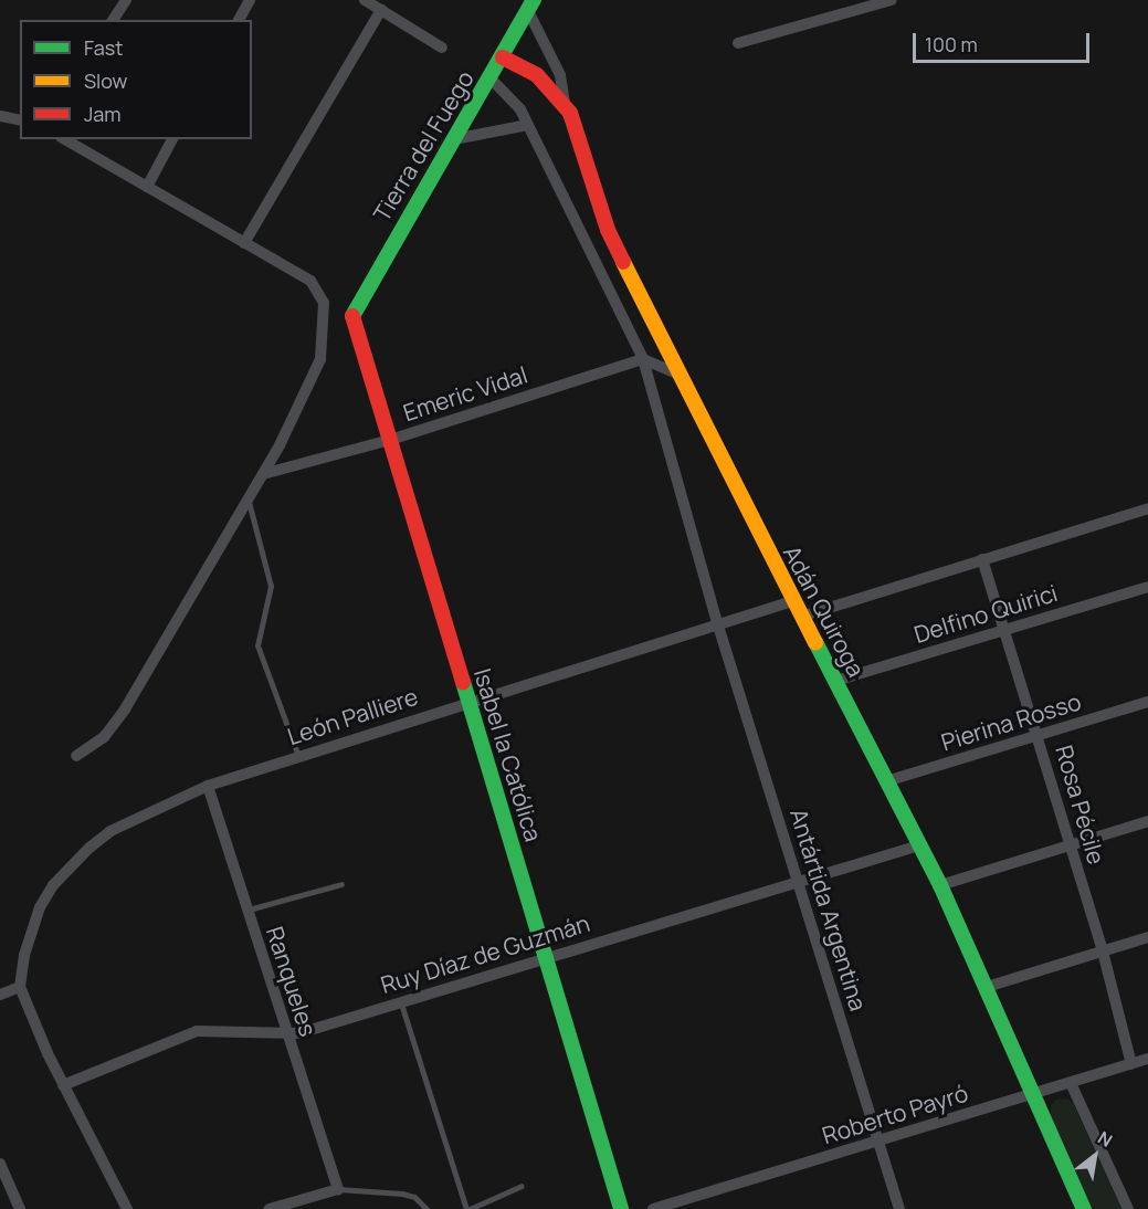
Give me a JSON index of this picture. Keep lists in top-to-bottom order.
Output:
{
  "streets": {
    "street": [
      "Tierra del Fuego",
      "Emeric Vidal",
      "Adán Quiroga",
      "Delfino Quirici",
      "León Palliere",
      "Pierina Rosso",
      "Isabel la Católica",
      "Rosa Pécile",
      "Antártida Argentina",
      "Ruy Díaz de Guzmán",
      "Ranqueles",
      "Roberto Payró"
    ]
  },
  "crossings": [
    ["Tierra del Fuego", "Adán Quiroga"],
    ["Tierra del Fuego", "Isabel la Católica"],
    ["Emeric Vidal", "Isabel la Católica"],
    ["Adán Quiroga", "Delfino Quirici"],
    ["Adán Quiroga", "León Palliere"],
    ["Adán Quiroga", "Pierina Rosso"],
    ["Adán Quiroga", "Ruy Díaz de Guzmán"],
    ["Adán Quiroga", "Roberto Payró"],
    ["Delfino Quirici", "Rosa Pécile"],
    ["León Palliere", "Isabel la Católica"],
    ["León Palliere", "Antártida Argentina"],
    ["León Palliere", "Ranqueles"],
    ["Pierina Rosso", "Rosa Pécile"],
    ["Isabel la Católica", "Ruy Díaz de Guzmán"],
    ["Rosa Pécile", "Roberto Payró"],
    ["Antártida Argentina", "Ruy Díaz de Guzmán"],
    ["Antártida Argentina", "Roberto Payró"],
    ["Ruy Díaz de Guzmán", "Ranqueles"]
  ],
  "legend": ["Fast", "Slow", "Jam"],
  "scale_bar": "100 m",
  "north": "top right"
}
